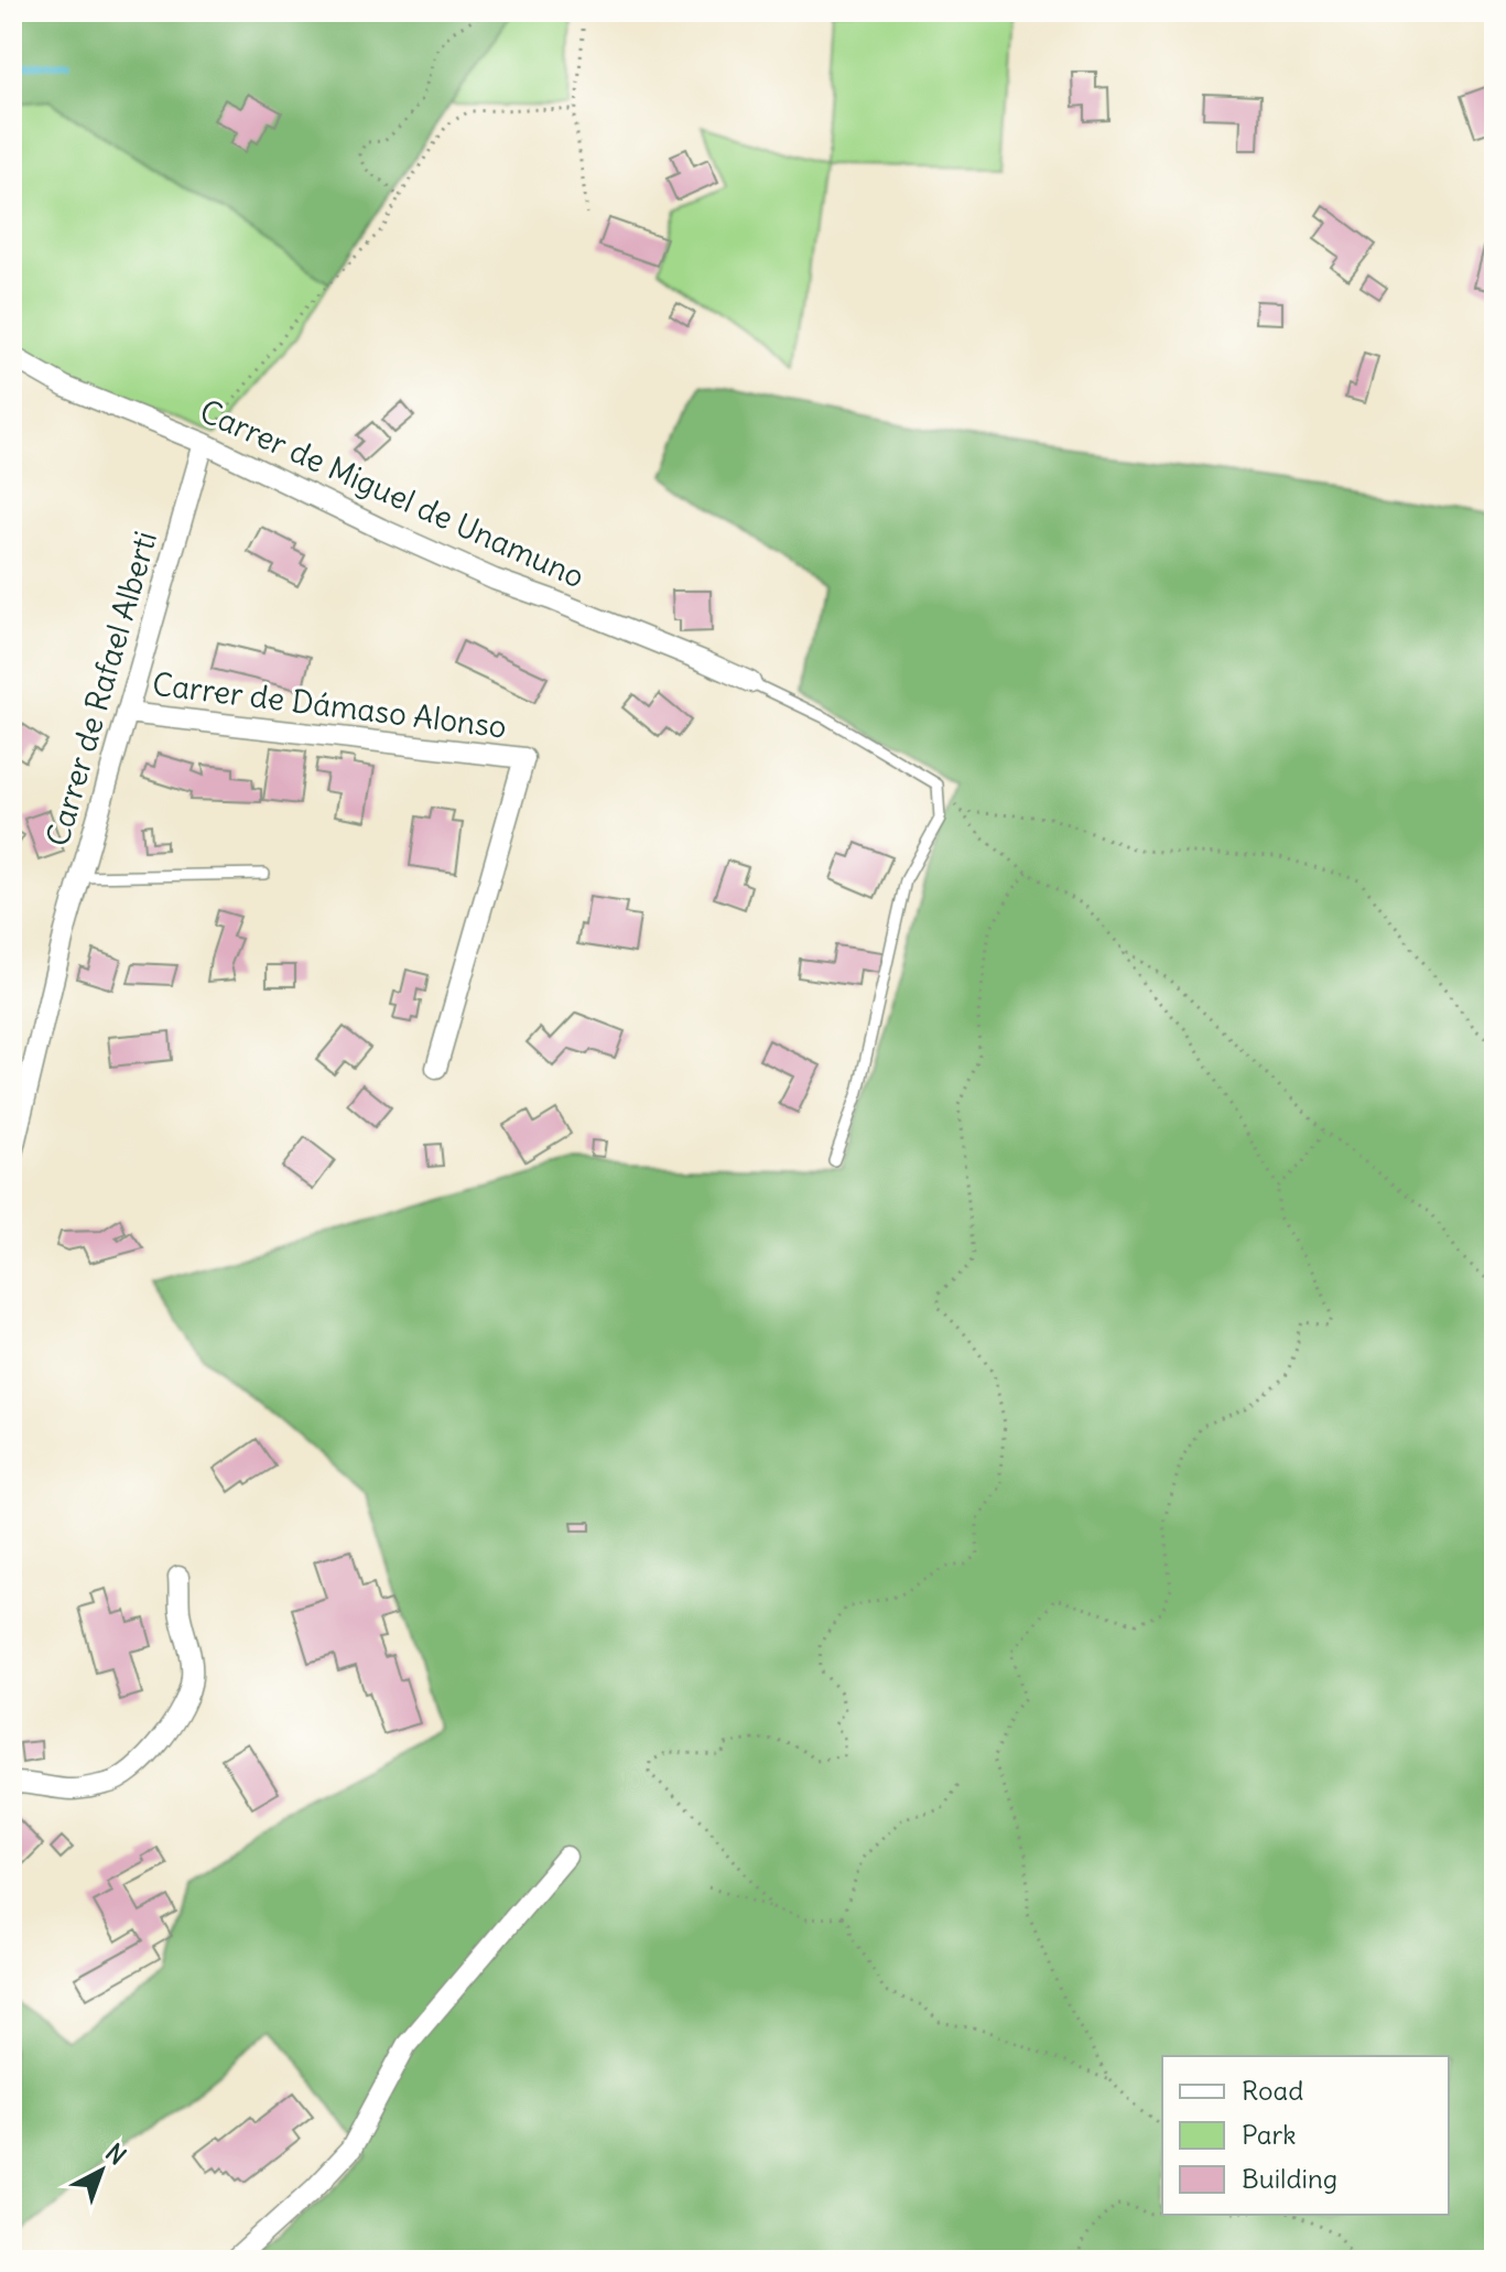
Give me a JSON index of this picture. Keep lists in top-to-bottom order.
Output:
{
  "streets": {
    "street": ["Carrer de Miguel de Unamuno", "Carrer de Rafael Alberti", "Carrer de Dámaso Alonso"]
  },
  "crossings": [
    ["Carrer de Miguel de Unamuno", "Carrer de Rafael Alberti"],
    ["Carrer de Rafael Alberti", "Carrer de Dámaso Alonso"]
  ],
  "legend": ["Road", "Park", "Building"],
  "north": "top right"
}
